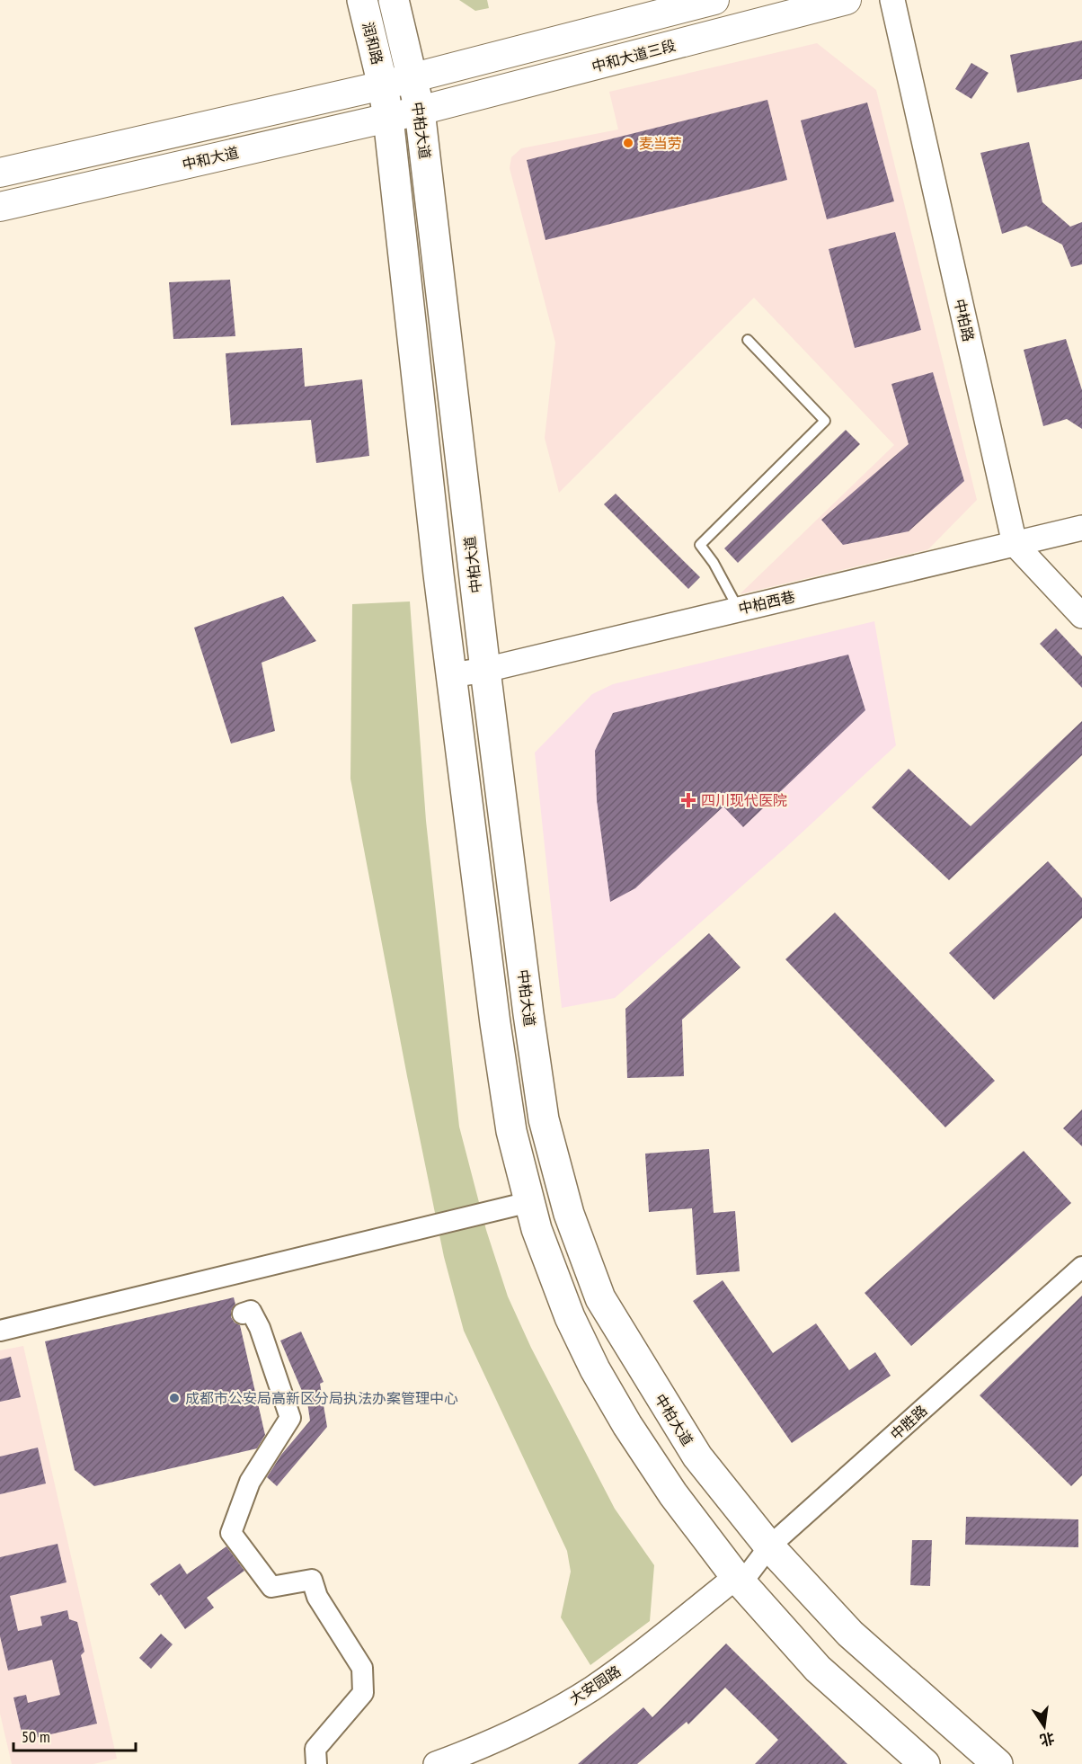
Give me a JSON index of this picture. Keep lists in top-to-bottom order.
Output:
{
  "streets": {
    "main road": [
      "润和路",
      "中和大道三段",
      "中柏大道",
      "中和大道"
    ],
    "street": [
      "中柏路",
      "中柏西巷",
      "中胜路",
      "大安园路"
    ]
  },
  "crossings": [
    ["润和路", "中柏大道"],
    ["中和大道三段", "中柏大道"],
    ["中和大道三段", "中和大道"],
    ["中柏大道", "中和大道"],
    ["中柏大道", "中柏西巷"],
    ["中柏大道", "中胜路"],
    ["中柏路", "中柏西巷"],
    ["中胜路", "大安园路"]
  ],
  "places": {
    "other": ["麦当劳", "成都市公安局高新区分局执法办案管理中心"],
    "health": ["四川现代医院"]
  },
  "scale_bar": "50 m",
  "north": "bottom"
}
